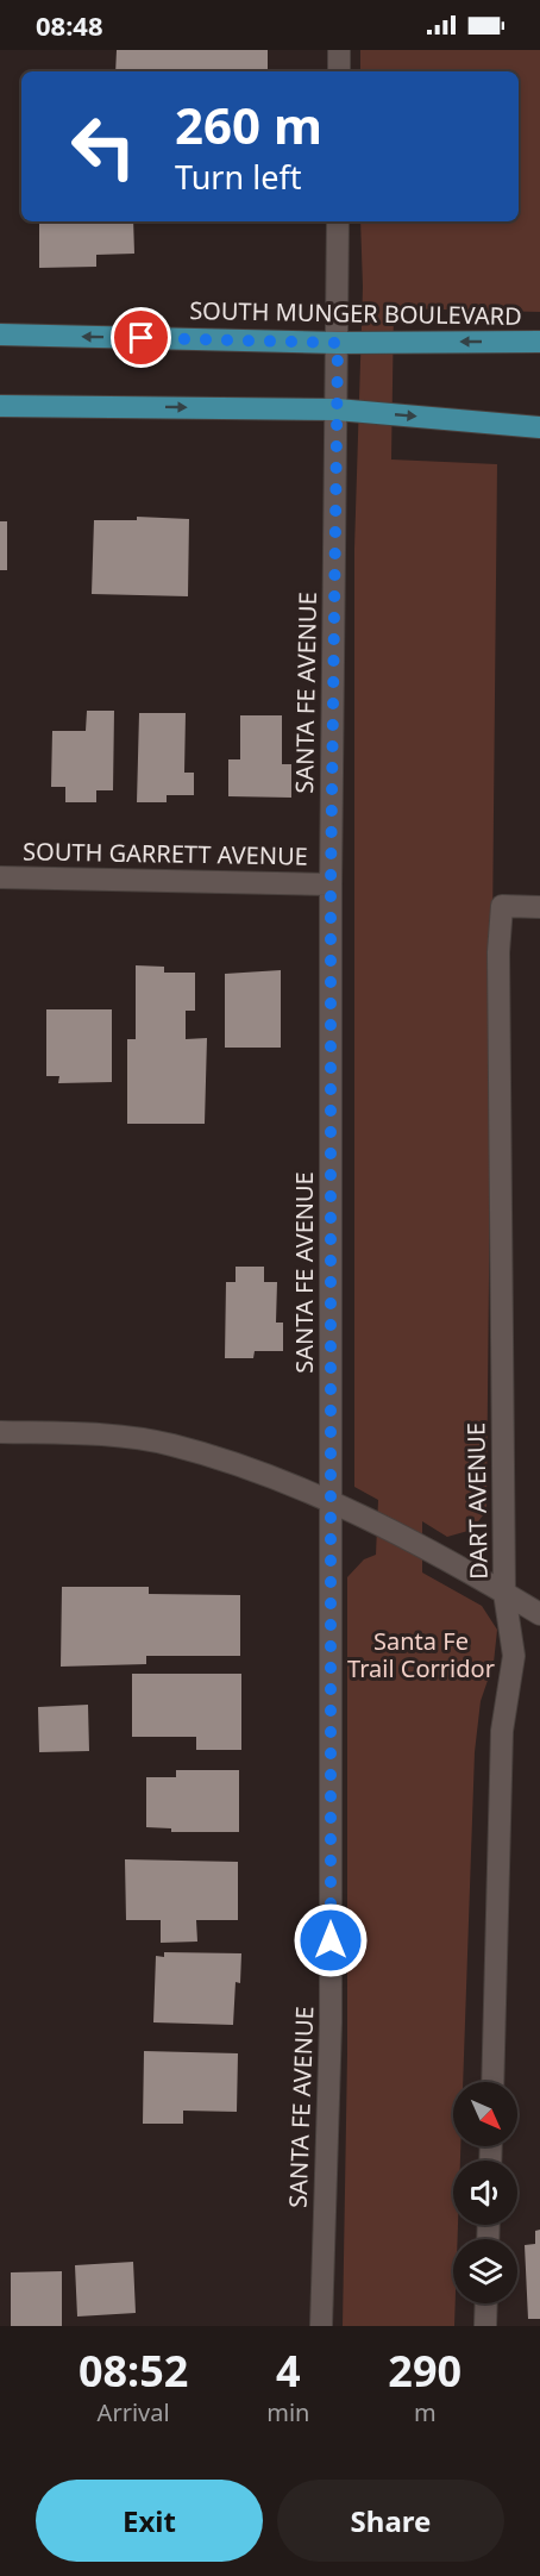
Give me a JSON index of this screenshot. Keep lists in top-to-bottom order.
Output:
{
  "streets": {
    "main road": ["SOUTH MUNGER BOULEVARD"],
    "street": ["SANTA FE AVENUE", "SOUTH GARRETT AVENUE", "DART AVENUE"]
  },
  "crossings": [
    ["SOUTH MUNGER BOULEVARD", "SANTA FE AVENUE"],
    ["SANTA FE AVENUE", "SOUTH GARRETT AVENUE"]
  ],
  "parks": ["Santa Fe Trail Corridor"],
  "north": "bottom right",
  "page": {
    "status": "08:48",
    "turn": ["260 m", "Turn left"],
    "eta": [
      "08:52",
      "Arrival",
      "4",
      "min",
      "290",
      "m"
    ],
    "buttons": ["Exit", "Share"]
  }
}
